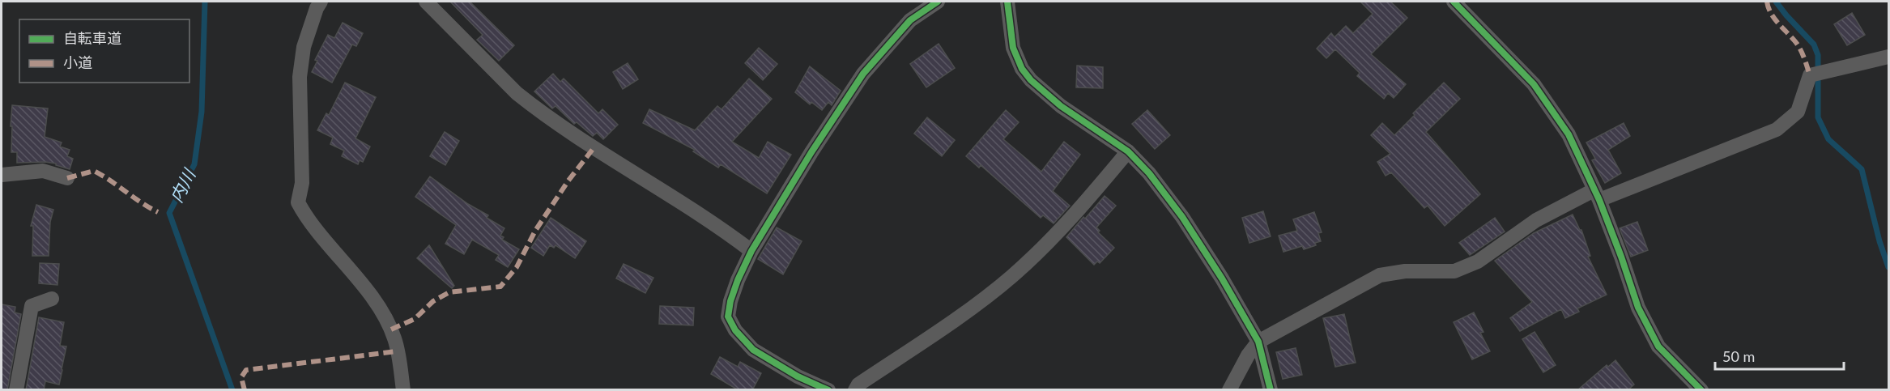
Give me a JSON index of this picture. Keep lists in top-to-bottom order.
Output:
{
  "water": ["内川"],
  "legend": ["自転車道", "小道"],
  "scale_bar": "50 m"
}
